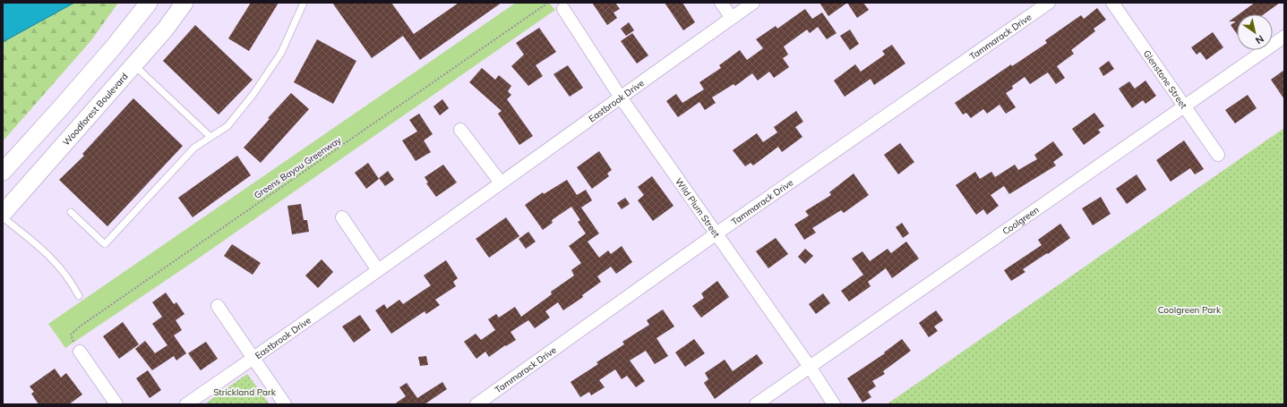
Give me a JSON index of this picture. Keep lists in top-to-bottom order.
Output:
{
  "streets": {
    "main road": ["Woodforest Boulevard"],
    "street": [
      "Tammarack Drive",
      "Glenstone Street",
      "Eastbrook Drive",
      "Wild Plum Street",
      "Coolgreen"
    ],
    "path": ["Greens Bayou Greenway"]
  },
  "crossings": [
    ["Tammarack Drive", "Wild Plum Street"],
    ["Glenstone Street", "Coolgreen"],
    ["Eastbrook Drive", "Wild Plum Street"],
    ["Wild Plum Street", "Coolgreen"]
  ],
  "parks": ["Coolgreen Park", "Strickland Park"],
  "north": "bottom right"
}
